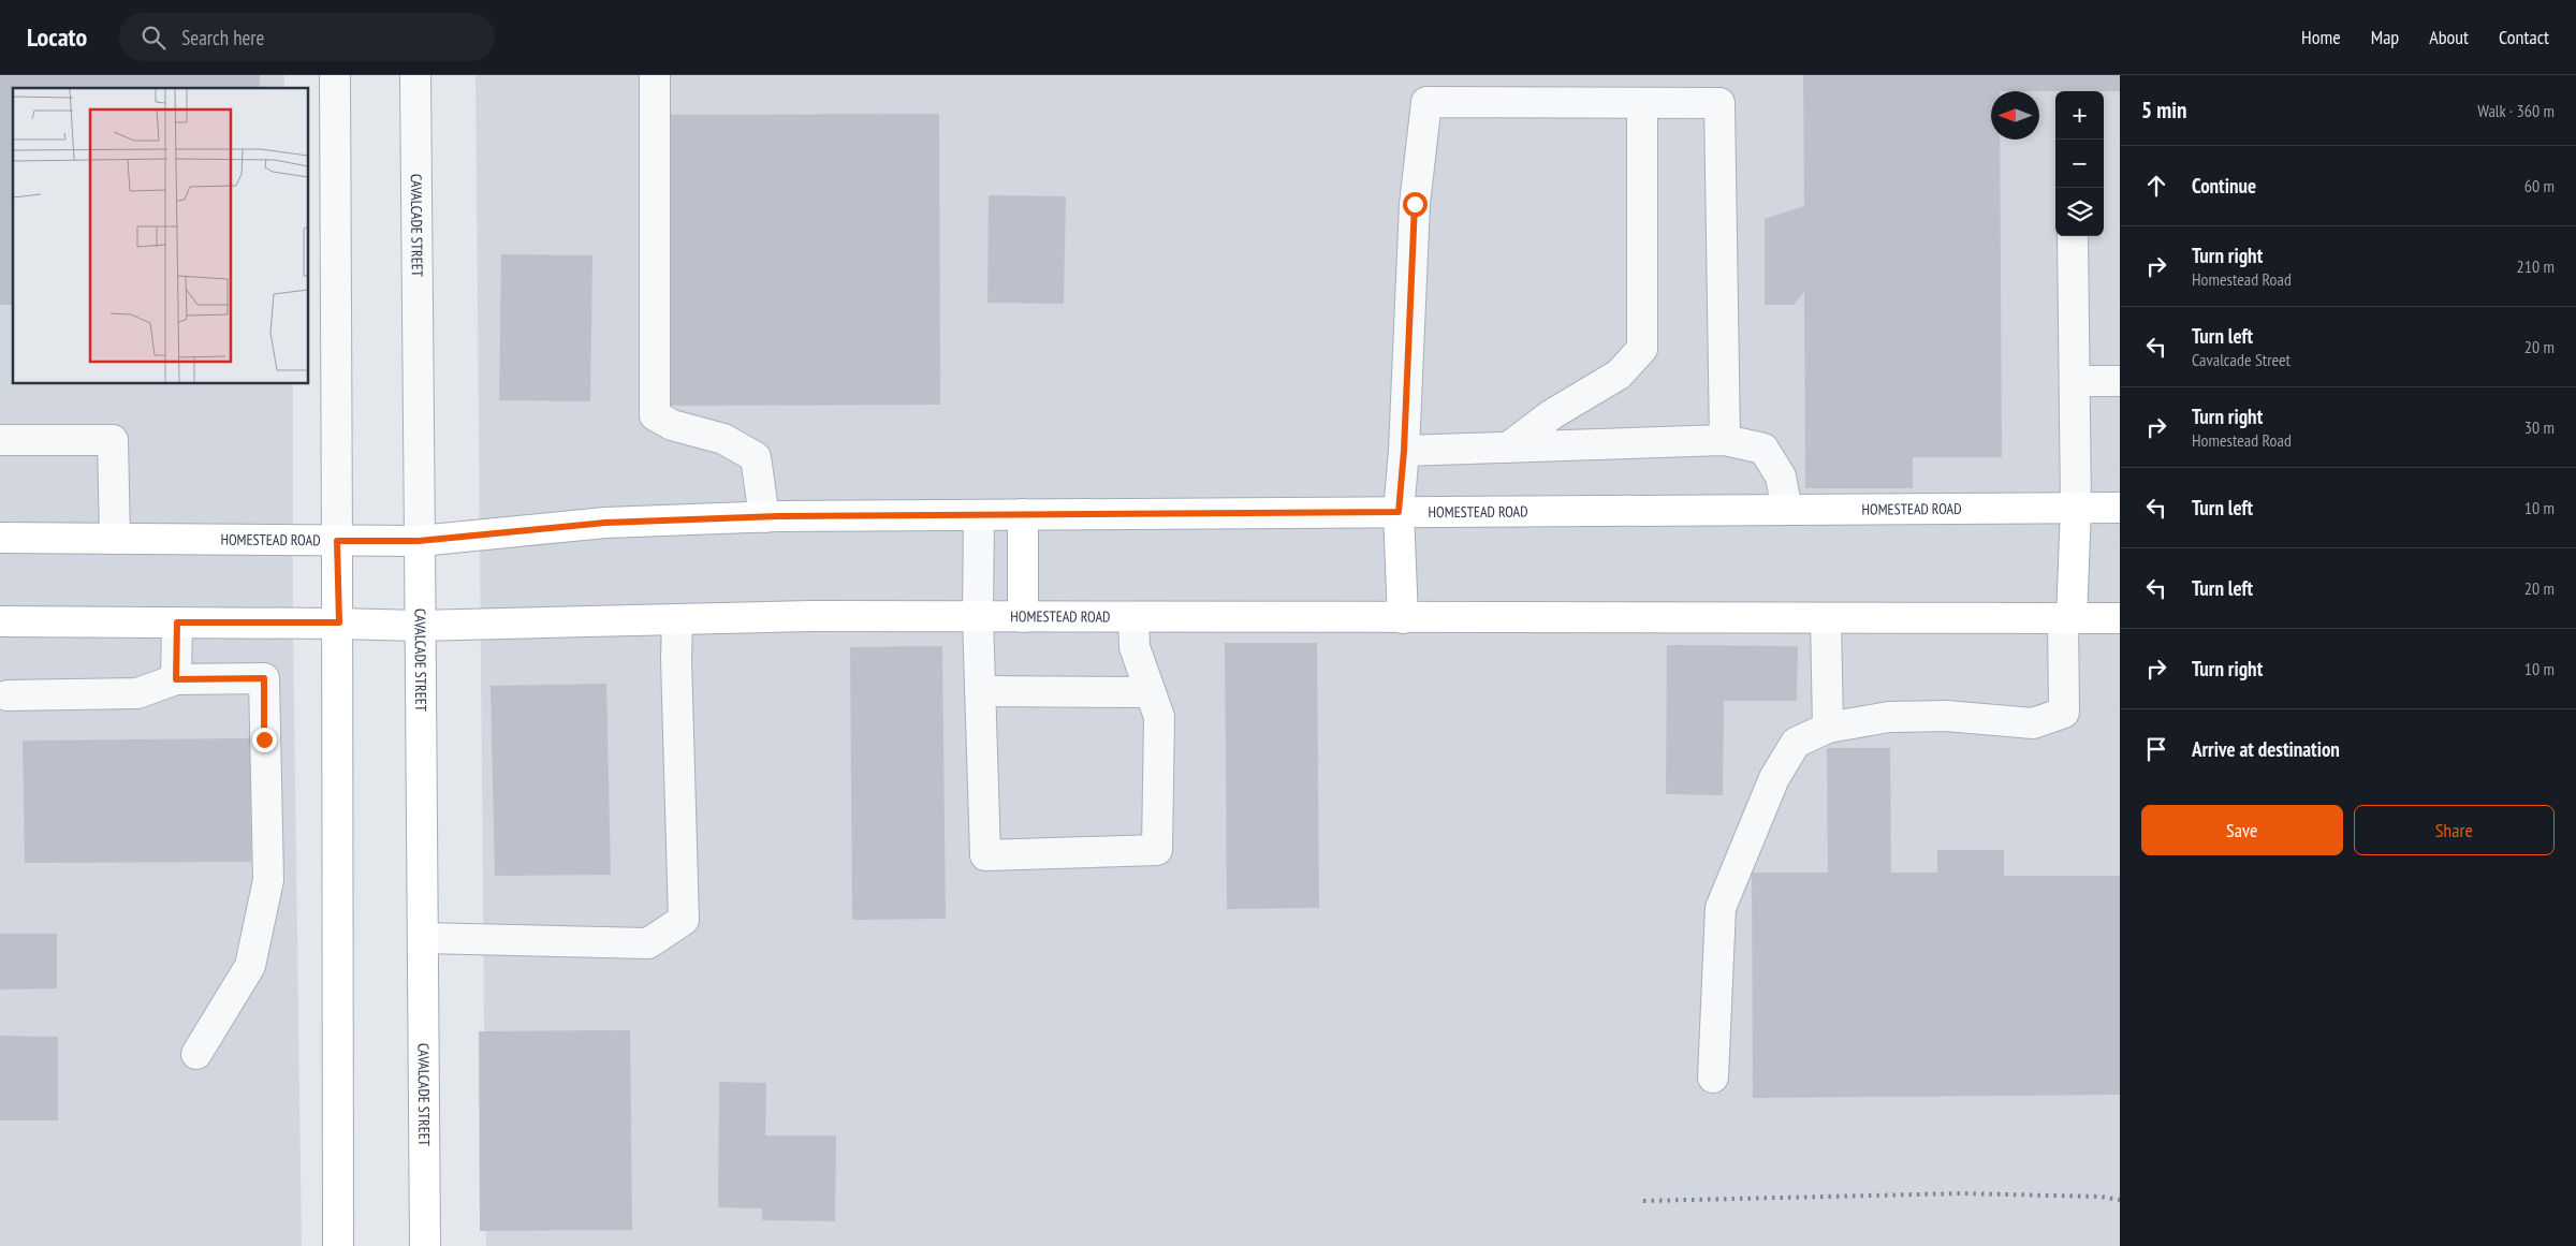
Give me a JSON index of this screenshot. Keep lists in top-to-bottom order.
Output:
{
  "streets": {
    "main road": ["CAVALCADE STREET", "HOMESTEAD ROAD"]
  },
  "crossings": [
    ["CAVALCADE STREET", "HOMESTEAD ROAD"]
  ],
  "north": "left",
  "page": {
    "header": "Locato",
    "search": "Search here",
    "nav": [
      "Home",
      "Map",
      "About",
      "Contact"
    ],
    "heading": ["5 min", "Walk · 360 m"],
    "map_buttons": ["+", "−"],
    "list": [
      ["Continue", "60 m"],
      ["Turn right", "Homestead Road", "210 m"],
      ["Turn left", "Cavalcade Street", "20 m"],
      ["Turn right", "Homestead Road", "30 m"],
      ["Turn left", "10 m"],
      ["Turn left", "20 m"],
      ["Turn right", "10 m"],
      "Arrive at destination"
    ],
    "buttons": ["Save", "Share"]
  }
}
